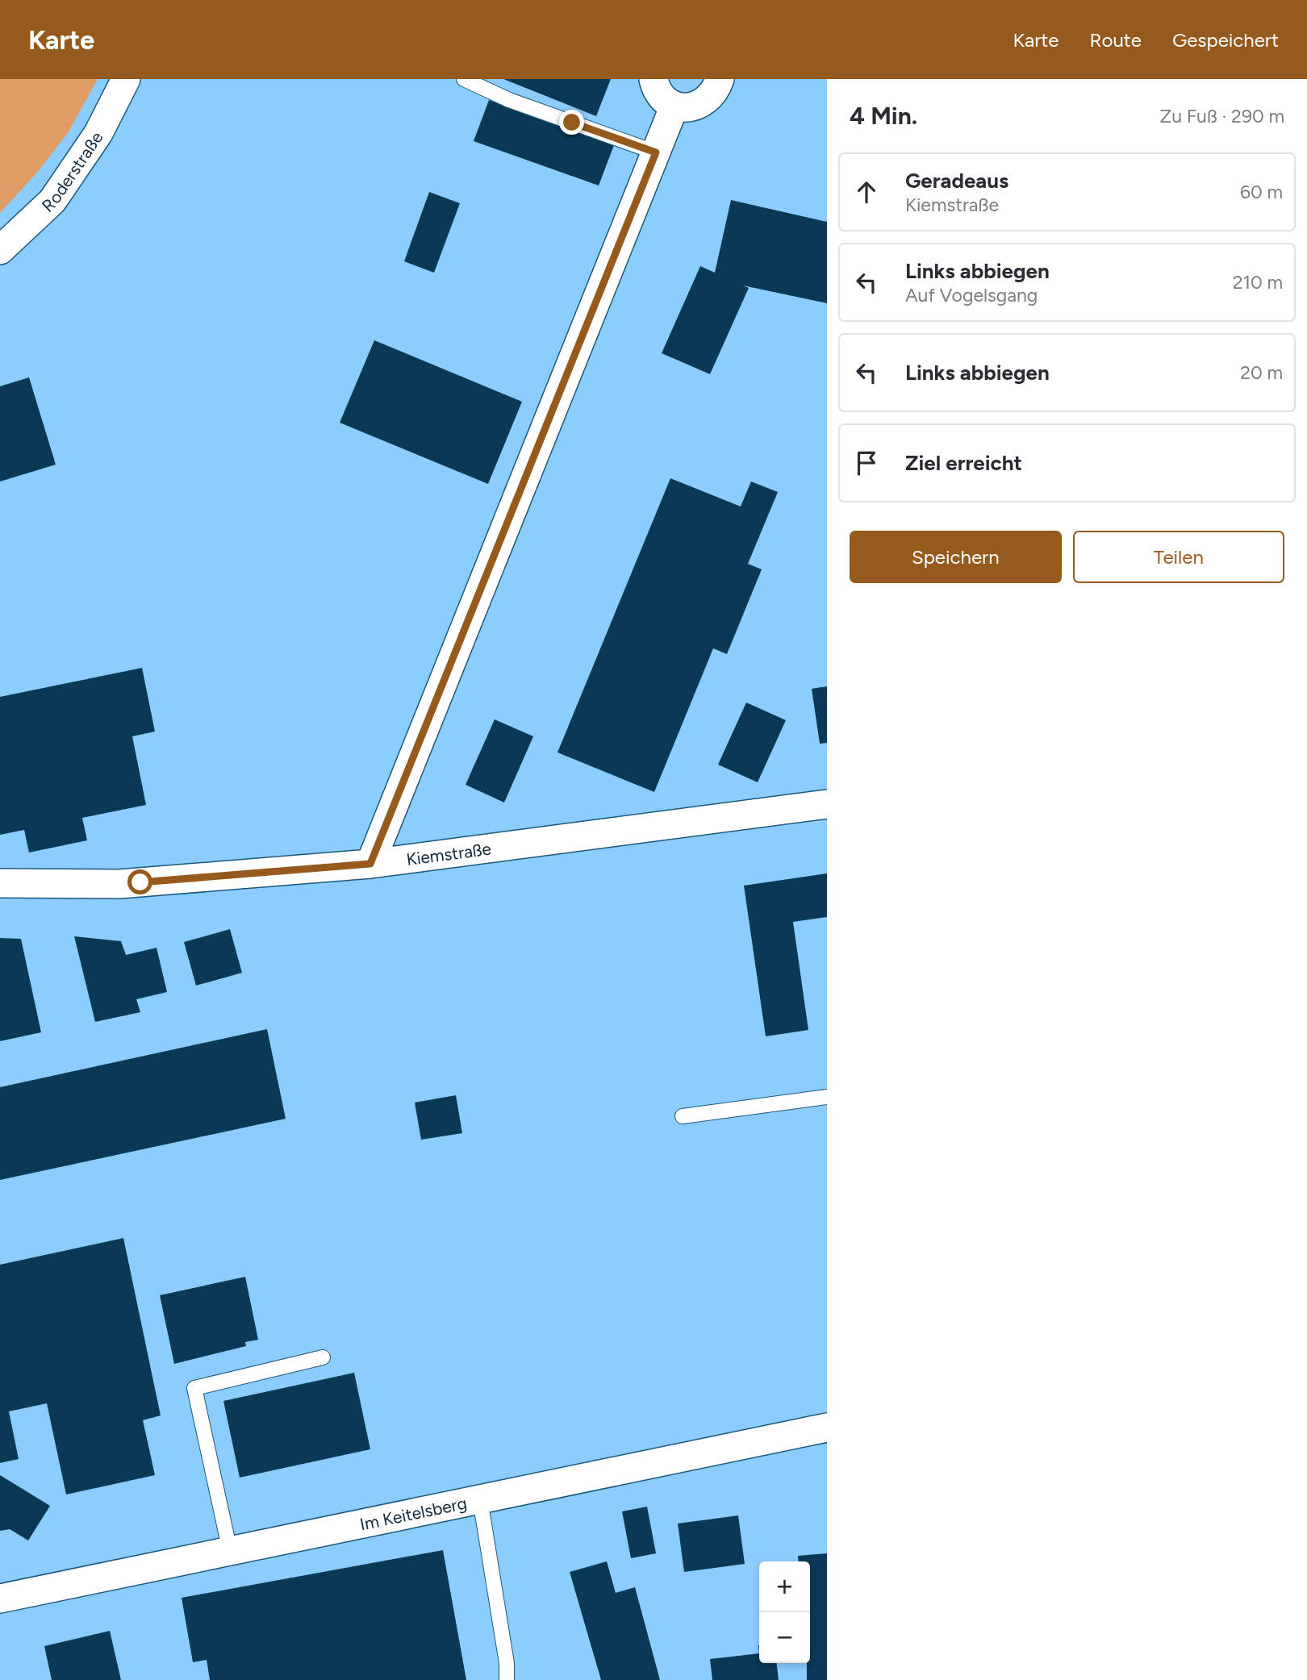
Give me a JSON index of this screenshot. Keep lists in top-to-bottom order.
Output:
{
  "streets": {
    "street": ["Roderstraße", "Kiemstraße", "Im Keitelsberg"]
  },
  "page": {
    "header": "Karte",
    "nav": ["Karte", "Route", "Gespeichert"],
    "heading": ["4 Min.", "Zu Fuß · 290 m"],
    "list": [
      ["Geradeaus", "Kiemstraße", "60 m"],
      ["Links abbiegen", "Auf Vogelsgang", "210 m"],
      ["Links abbiegen", "20 m"],
      "Ziel erreicht"
    ],
    "buttons": ["Speichern", "Teilen"],
    "map_buttons": ["+", "−"]
  }
}
